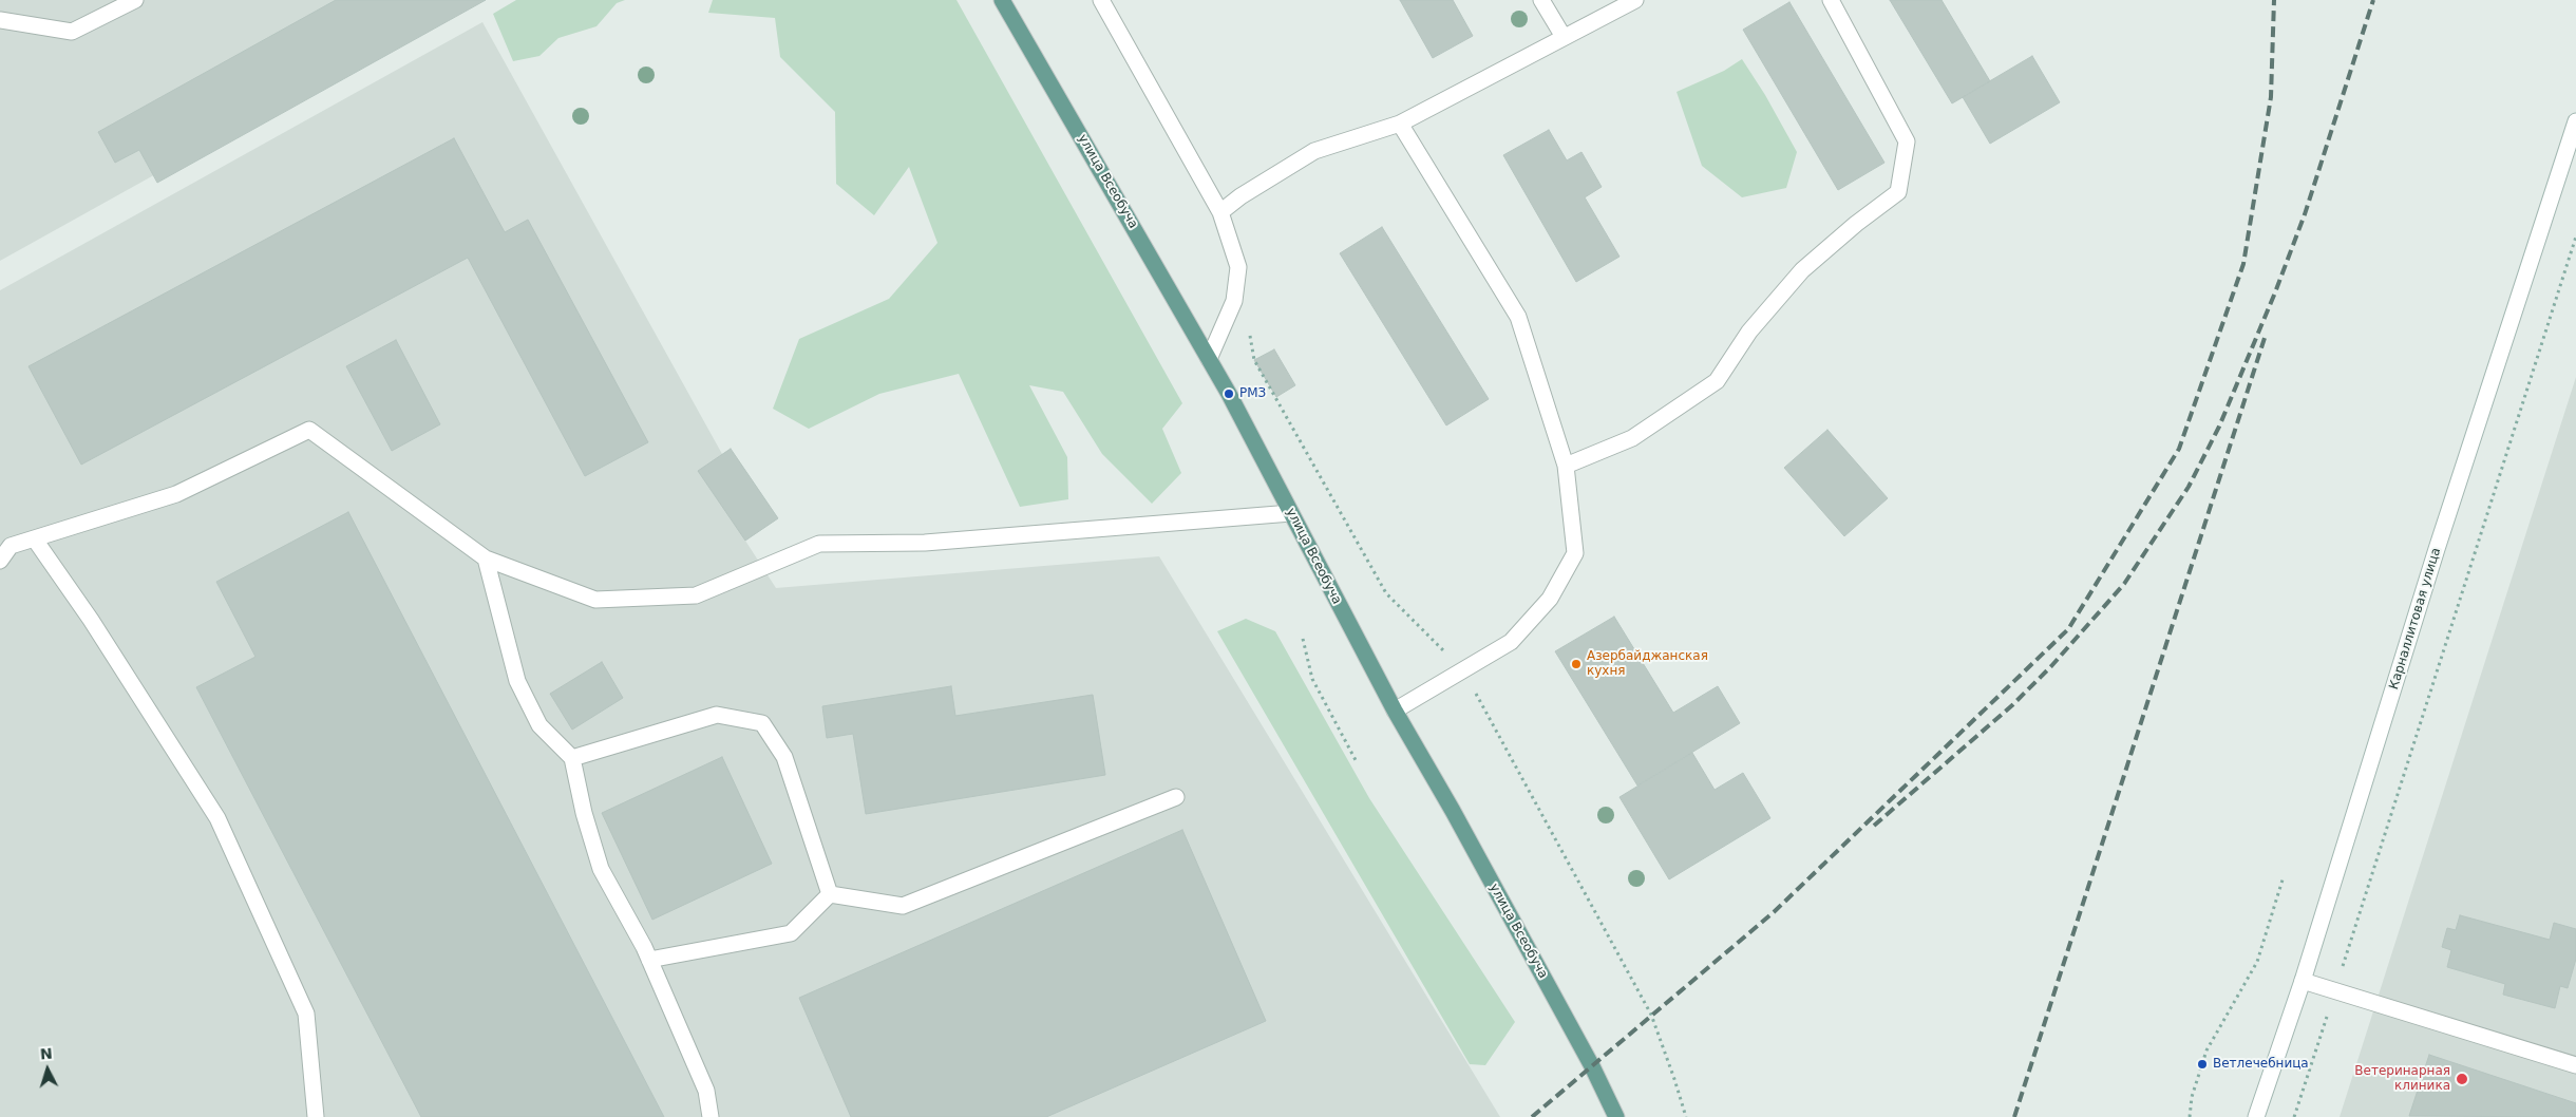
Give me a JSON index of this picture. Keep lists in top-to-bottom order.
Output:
{
  "streets": {
    "main road": ["улица Всеобуча"],
    "street": ["Карналлитовая улица"]
  },
  "places": [
    "РМЗ",
    "Азербайджанская кухня",
    "Ветлечебница",
    "Ветеринарная клиника"
  ],
  "north": "top"
}
